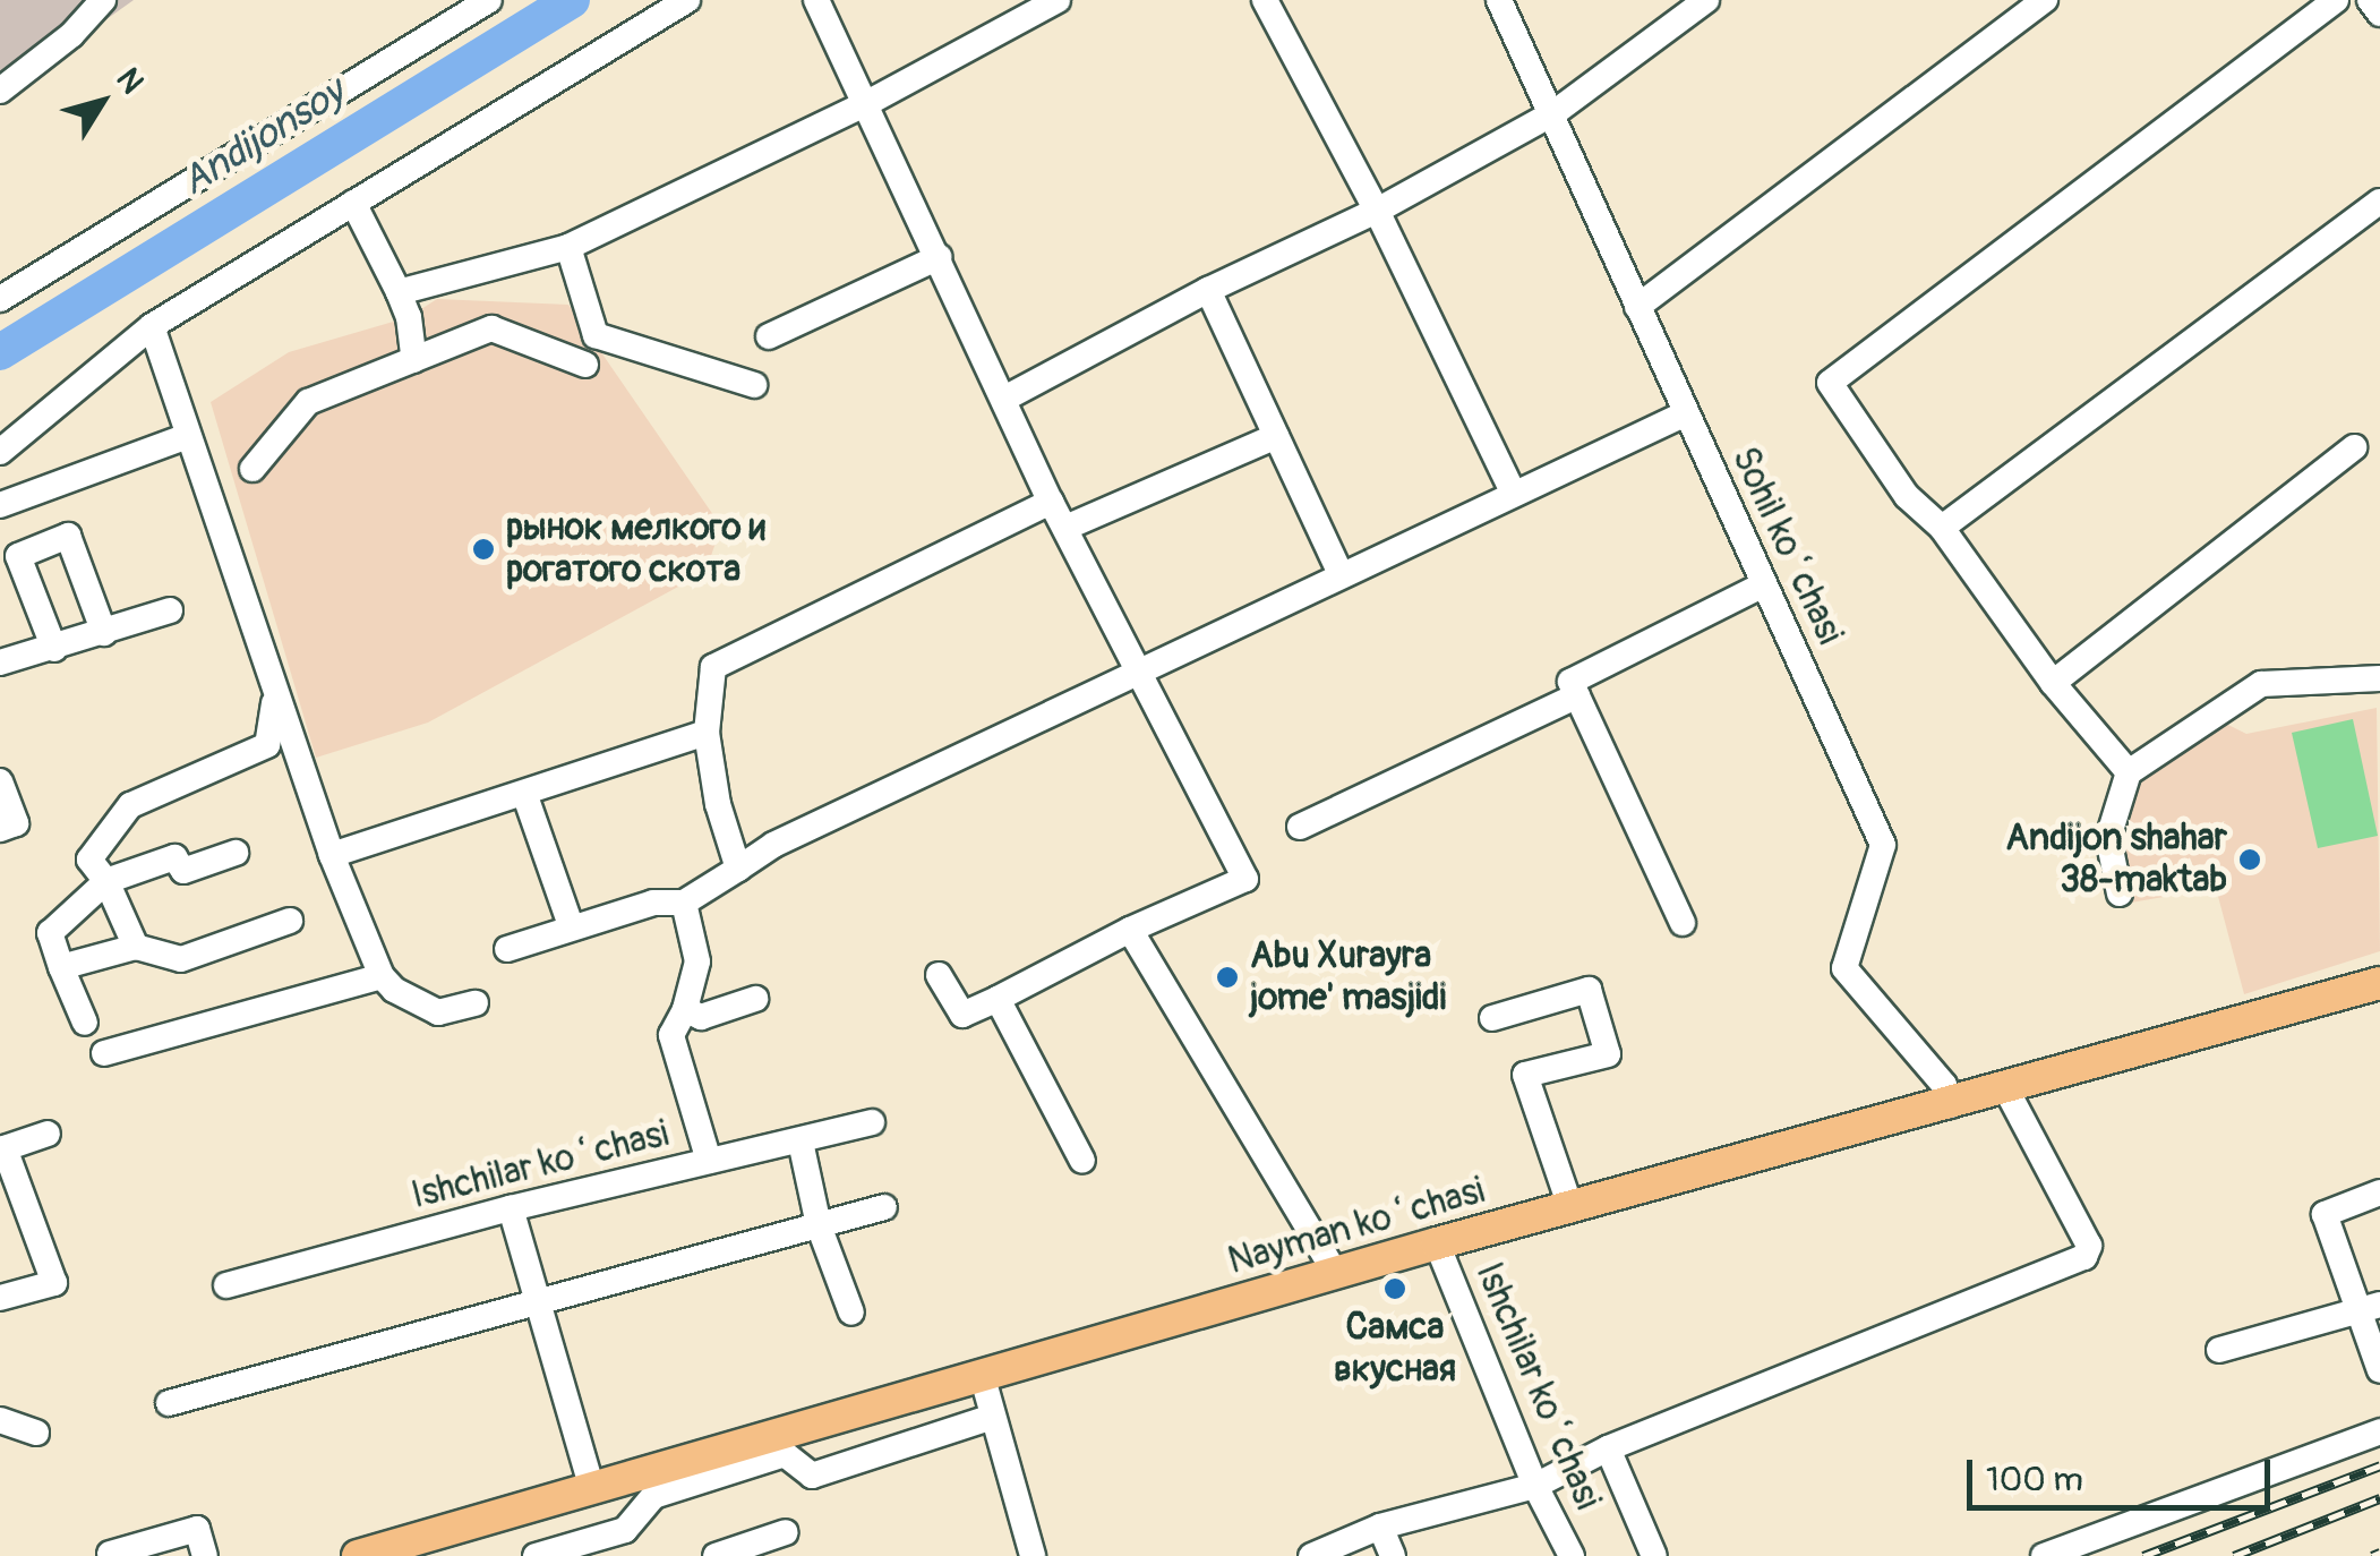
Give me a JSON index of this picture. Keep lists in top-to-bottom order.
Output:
{
  "streets": {
    "main road": ["Nayman koʻchasi"],
    "street": ["Sohil koʻchasi", "Ishchilar koʻchasi"]
  },
  "crossings": [
    ["Sohil koʻchasi", "Nayman koʻchasi"],
    ["Ishchilar koʻchasi", "Nayman koʻchasi"]
  ],
  "water": ["Andijonsoy"],
  "places": [
    "рынок мелкого и рогатого скота",
    "Andijon shahar 38-maktab",
    "Abu Xurayra jome' masjidi",
    "Самса вкусная"
  ],
  "scale_bar": "100 m",
  "north": "top right"
}
